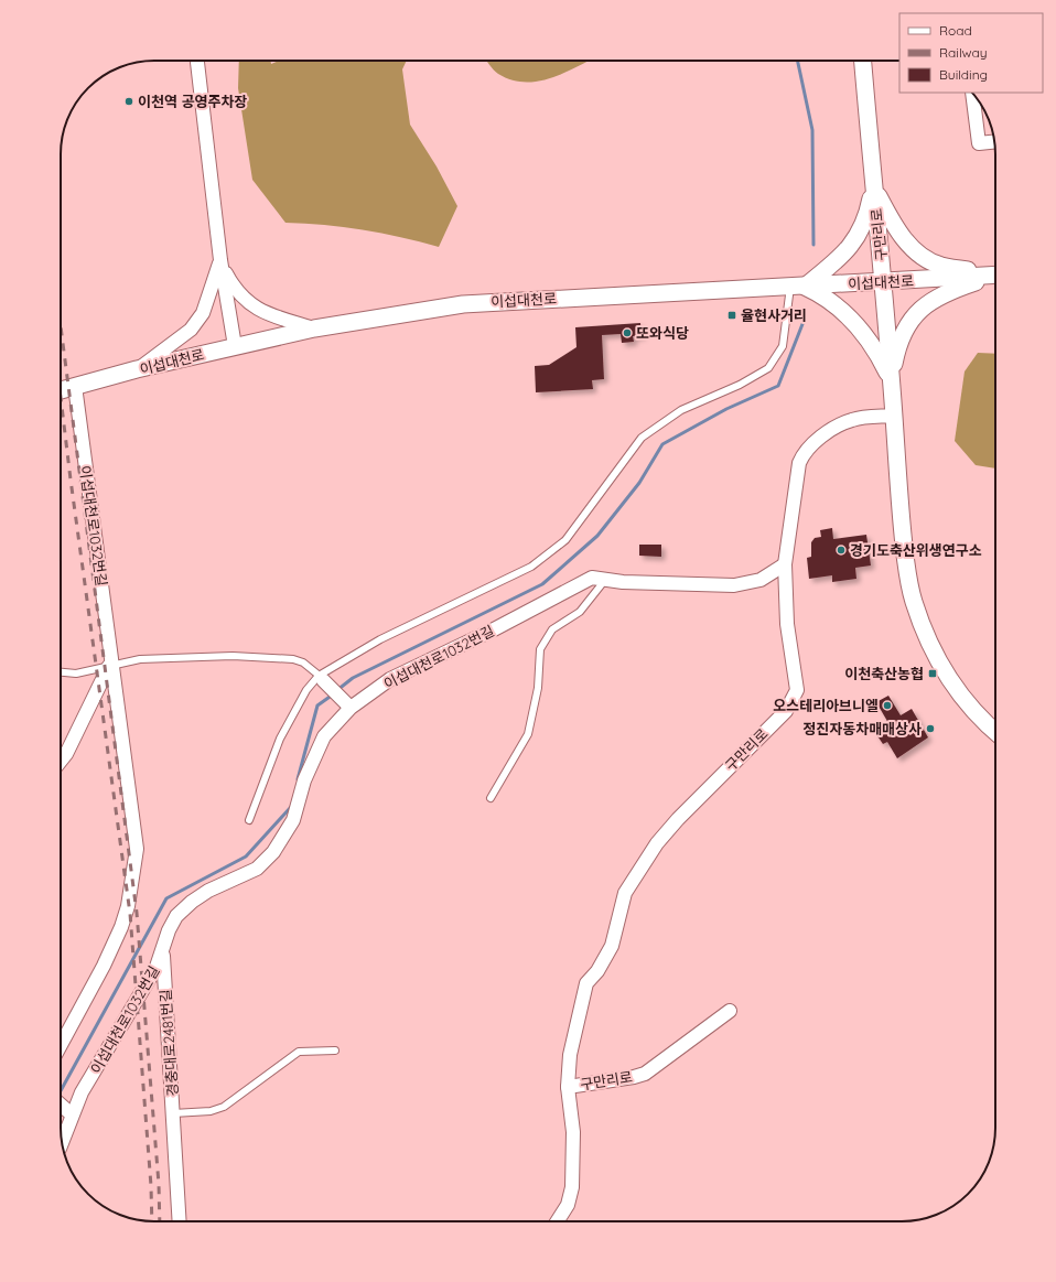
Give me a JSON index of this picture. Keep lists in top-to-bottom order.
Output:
{
  "streets": {
    "street": [
      "구만리로",
      "이섭대천로",
      "이섭대천로1032번길",
      "경충대로2481번길"
    ]
  },
  "crossings": [
    ["구만리로", "이섭대천로"],
    ["구만리로", "이섭대천로1032번길"],
    ["이섭대천로", "이섭대천로1032번길"],
    ["이섭대천로1032번길", "경충대로2481번길"]
  ],
  "places": {
    "other": [
      "이천역 공영주차장",
      "또와식당",
      "경기도축산위생연구소",
      "오스테리아브니엘",
      "정진자동차매매상사"
    ],
    "transit": ["율현사거리", "이천축산농협"]
  },
  "legend": ["Road", "Railway", "Building"]
}
